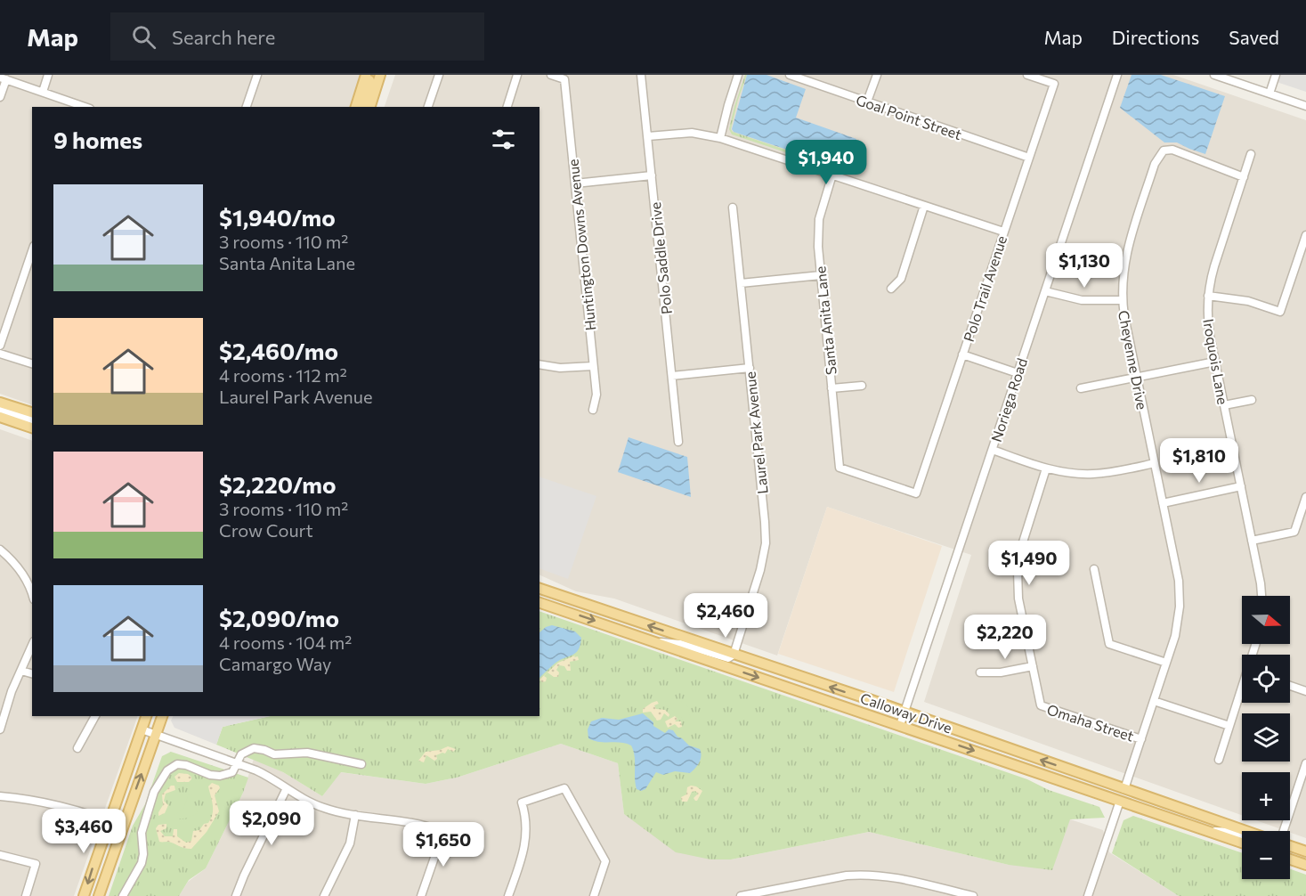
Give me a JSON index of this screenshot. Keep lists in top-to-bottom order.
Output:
{
  "streets": {
    "main road": ["Calloway Drive"],
    "street": [
      "Goal Point Street",
      "Huntington Downs Avenue",
      "Polo Saddle Drive",
      "Polo Trail Avenue",
      "Santa Anita Lane",
      "Cheyenne Drive",
      "Iroquois Lane",
      "Noriega Road",
      "Laurel Park Avenue",
      "Omaha Street"
    ]
  },
  "crossings": [
    ["Goal Point Street", "Polo Trail Avenue"],
    ["Polo Trail Avenue", "Santa Anita Lane"],
    ["Cheyenne Drive", "Iroquois Lane"],
    ["Cheyenne Drive", "Calloway Drive"],
    ["Cheyenne Drive", "Omaha Street"],
    ["Noriega Road", "Calloway Drive"],
    ["Laurel Park Avenue", "Calloway Drive"]
  ],
  "north": "right",
  "page": {
    "header": "Map",
    "search": "Search here",
    "nav": ["Map", "Directions", "Saved"],
    "heading": "9 homes",
    "price": [
      "$1,940",
      "$1,130",
      "$1,810",
      "$1,490",
      "$2,460",
      "$2,220",
      "$2,090",
      "$3,460",
      "$1,650"
    ],
    "list": [
      {
        "name": "$1,940/mo",
        "note": "3 rooms · 110 m² · Santa Anita Lane"
      },
      {
        "name": "$2,460/mo",
        "note": "4 rooms · 112 m² · Laurel Park Avenue"
      },
      {
        "name": "$2,220/mo",
        "note": "3 rooms · 110 m² · Crow Court"
      },
      {
        "name": "$2,090/mo",
        "note": "4 rooms · 104 m² · Camargo Way"
      }
    ],
    "map_buttons": ["+", "−"]
  }
}
